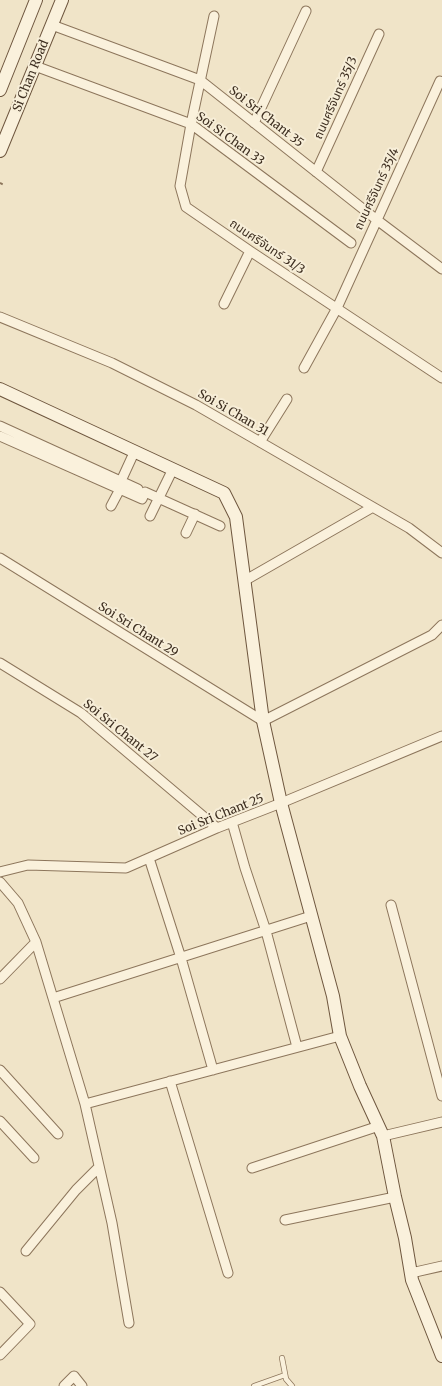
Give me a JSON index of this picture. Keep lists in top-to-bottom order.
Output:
{
  "streets": {
    "street": [
      "Si Chan Road",
      "ถนนศรีจันทร์ 35/3",
      "Soi Sri Chant 35",
      "Soi Si Chan 33",
      "ถนนศรีจันทร์ 35/4",
      "ถนนศรีจันทร์ 31/3",
      "Soi Si Chan 31",
      "Soi Sri Chant 29",
      "Soi Sri Chant 27",
      "Soi Sri Chant 25"
    ]
  },
  "crossings": [
    ["Si Chan Road", "Soi Sri Chant 35"],
    ["Si Chan Road", "Soi Si Chan 33"],
    ["ถนนศรีจันทร์ 35/3", "Soi Sri Chant 35"],
    ["Soi Sri Chant 35", "ถนนศรีจันทร์ 35/4"],
    ["Soi Sri Chant 35", "ถนนศรีจันทร์ 31/3"],
    ["Soi Si Chan 33", "ถนนศรีจันทร์ 31/3"],
    ["ถนนศรีจันทร์ 35/4", "ถนนศรีจันทร์ 31/3"],
    ["Soi Sri Chant 27", "Soi Sri Chant 25"]
  ]
}
